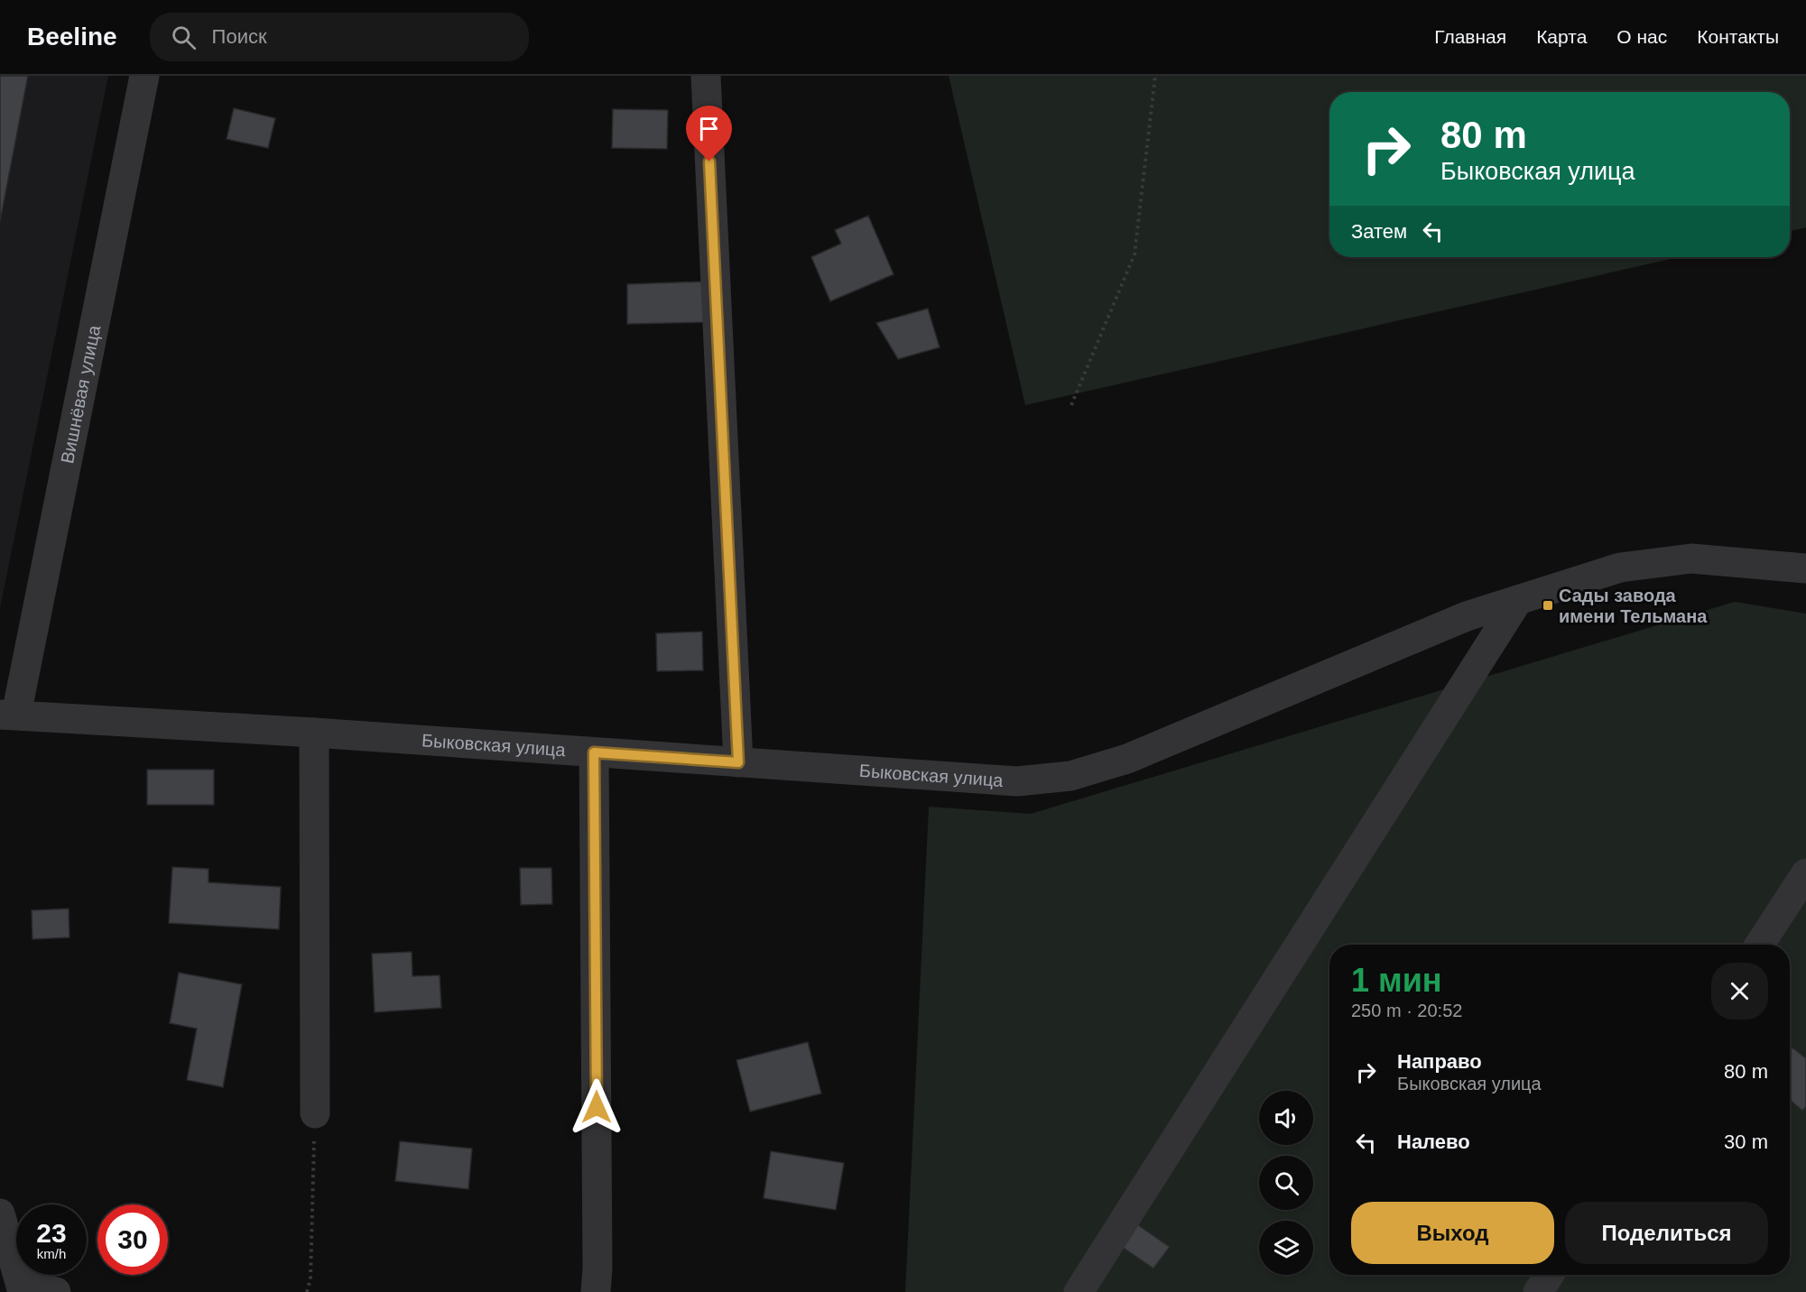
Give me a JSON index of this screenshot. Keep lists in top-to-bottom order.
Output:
{
  "streets": {
    "street": ["Вишнёвая улица", "Быковская улица"]
  },
  "crossings": [
    ["Вишнёвая улица", "Быковская улица"]
  ],
  "places": {
    "transit": ["Сады завода имени Тельмана"]
  },
  "page": {
    "header": "Beeline",
    "search": "Поиск",
    "nav": [
      "Главная",
      "Карта",
      "О нас",
      "Контакты"
    ],
    "turn": ["80 m", "Быковская улица"],
    "then": "Затем",
    "heading": ["1 мин", "250 m · 20:52"],
    "list": [
      {
        "name": "Направо",
        "note": "Быковская улица",
        "value": "80 m"
      },
      {
        "name": "Налево",
        "value": "30 m"
      }
    ],
    "buttons": ["Выход", "Поделиться"],
    "speed": "23 km/h",
    "limit": "30"
  }
}
